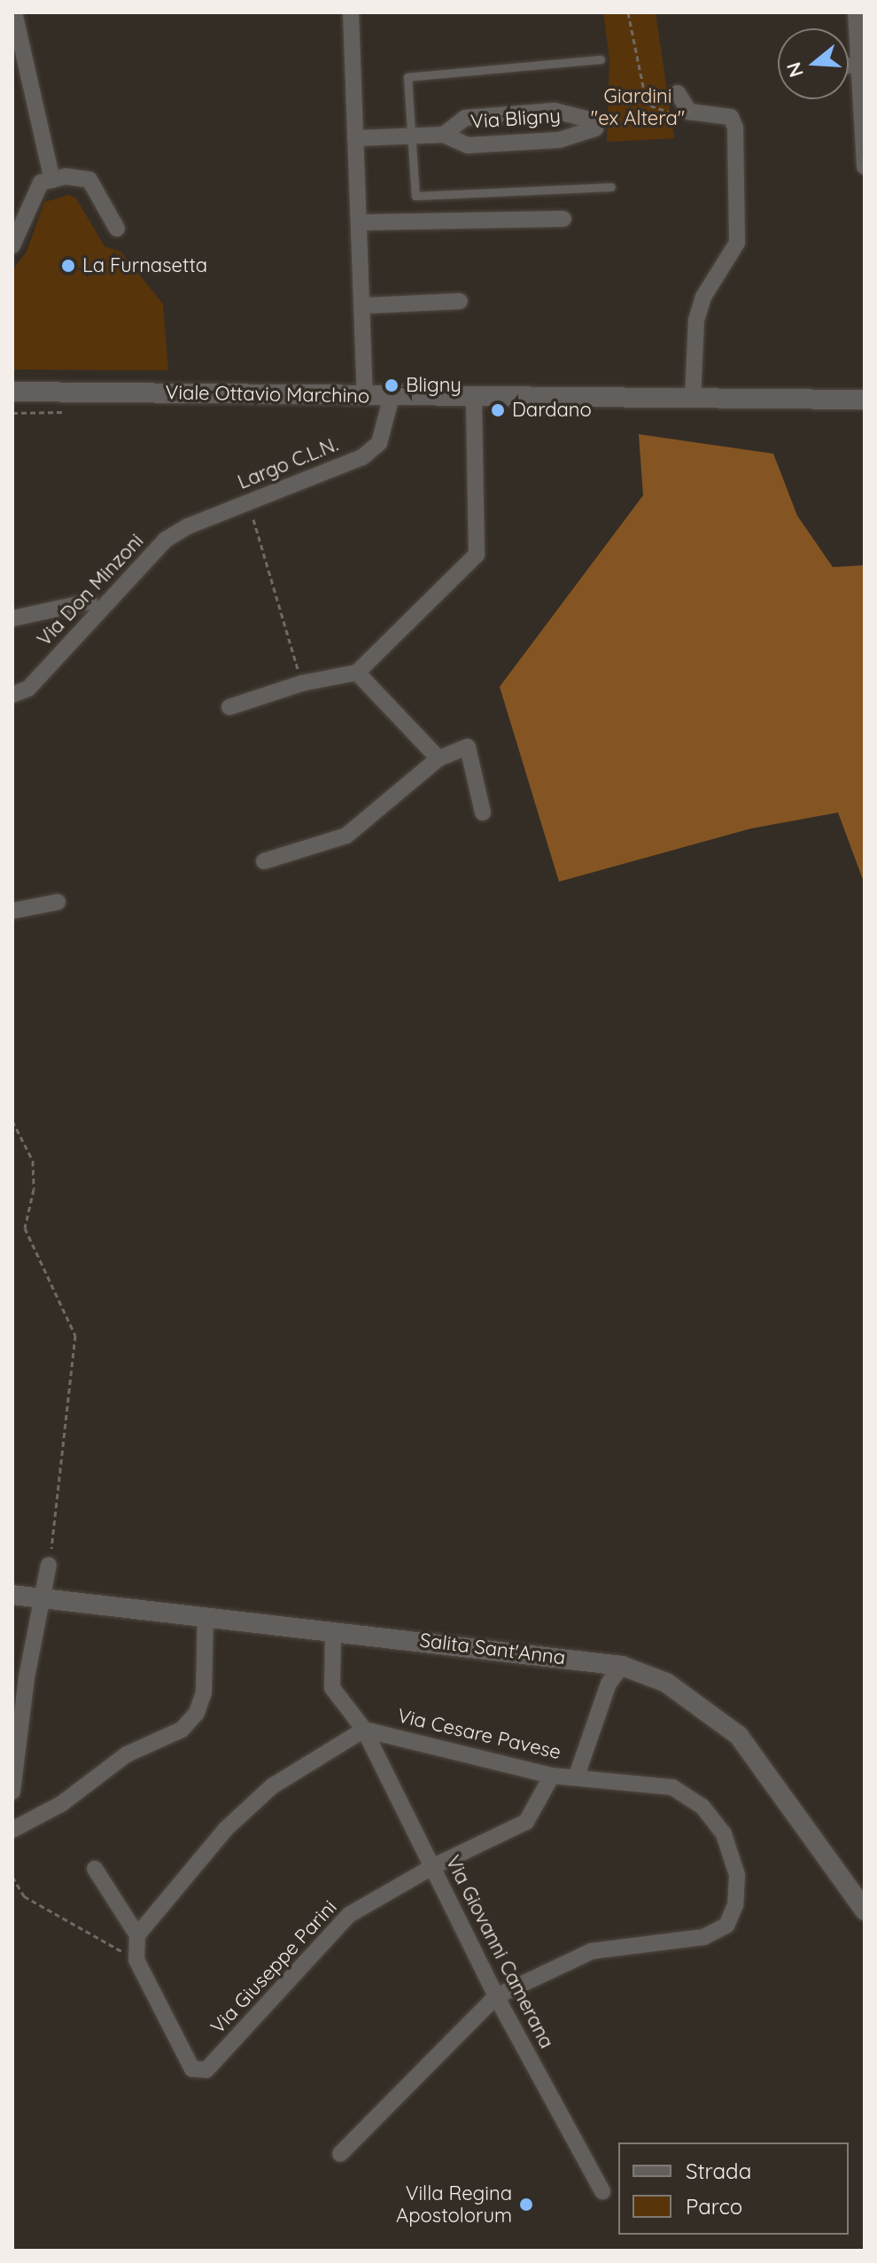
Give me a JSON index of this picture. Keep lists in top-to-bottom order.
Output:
{
  "streets": {
    "street": [
      "Via Bligny",
      "Viale Ottavio Marchino",
      "Largo C.L.N.",
      "Via Don Minzoni",
      "Salita Sant'Anna",
      "Via Cesare Pavese",
      "Via Giovanni Camerana",
      "Via Giuseppe Parini"
    ]
  },
  "crossings": [
    ["Viale Ottavio Marchino", "Largo C.L.N."],
    ["Largo C.L.N.", "Via Don Minzoni"],
    ["Via Cesare Pavese", "Via Giovanni Camerana"],
    ["Via Cesare Pavese", "Via Giuseppe Parini"],
    ["Via Giovanni Camerana", "Via Giuseppe Parini"]
  ],
  "parks": ["Giardini \"ex Altera\""],
  "places": [
    "La Furnasetta",
    "Bligny",
    "Dardano",
    "Villa Regina Apostolorum"
  ],
  "legend": ["Strada", "Parco"],
  "north": "left"
}
